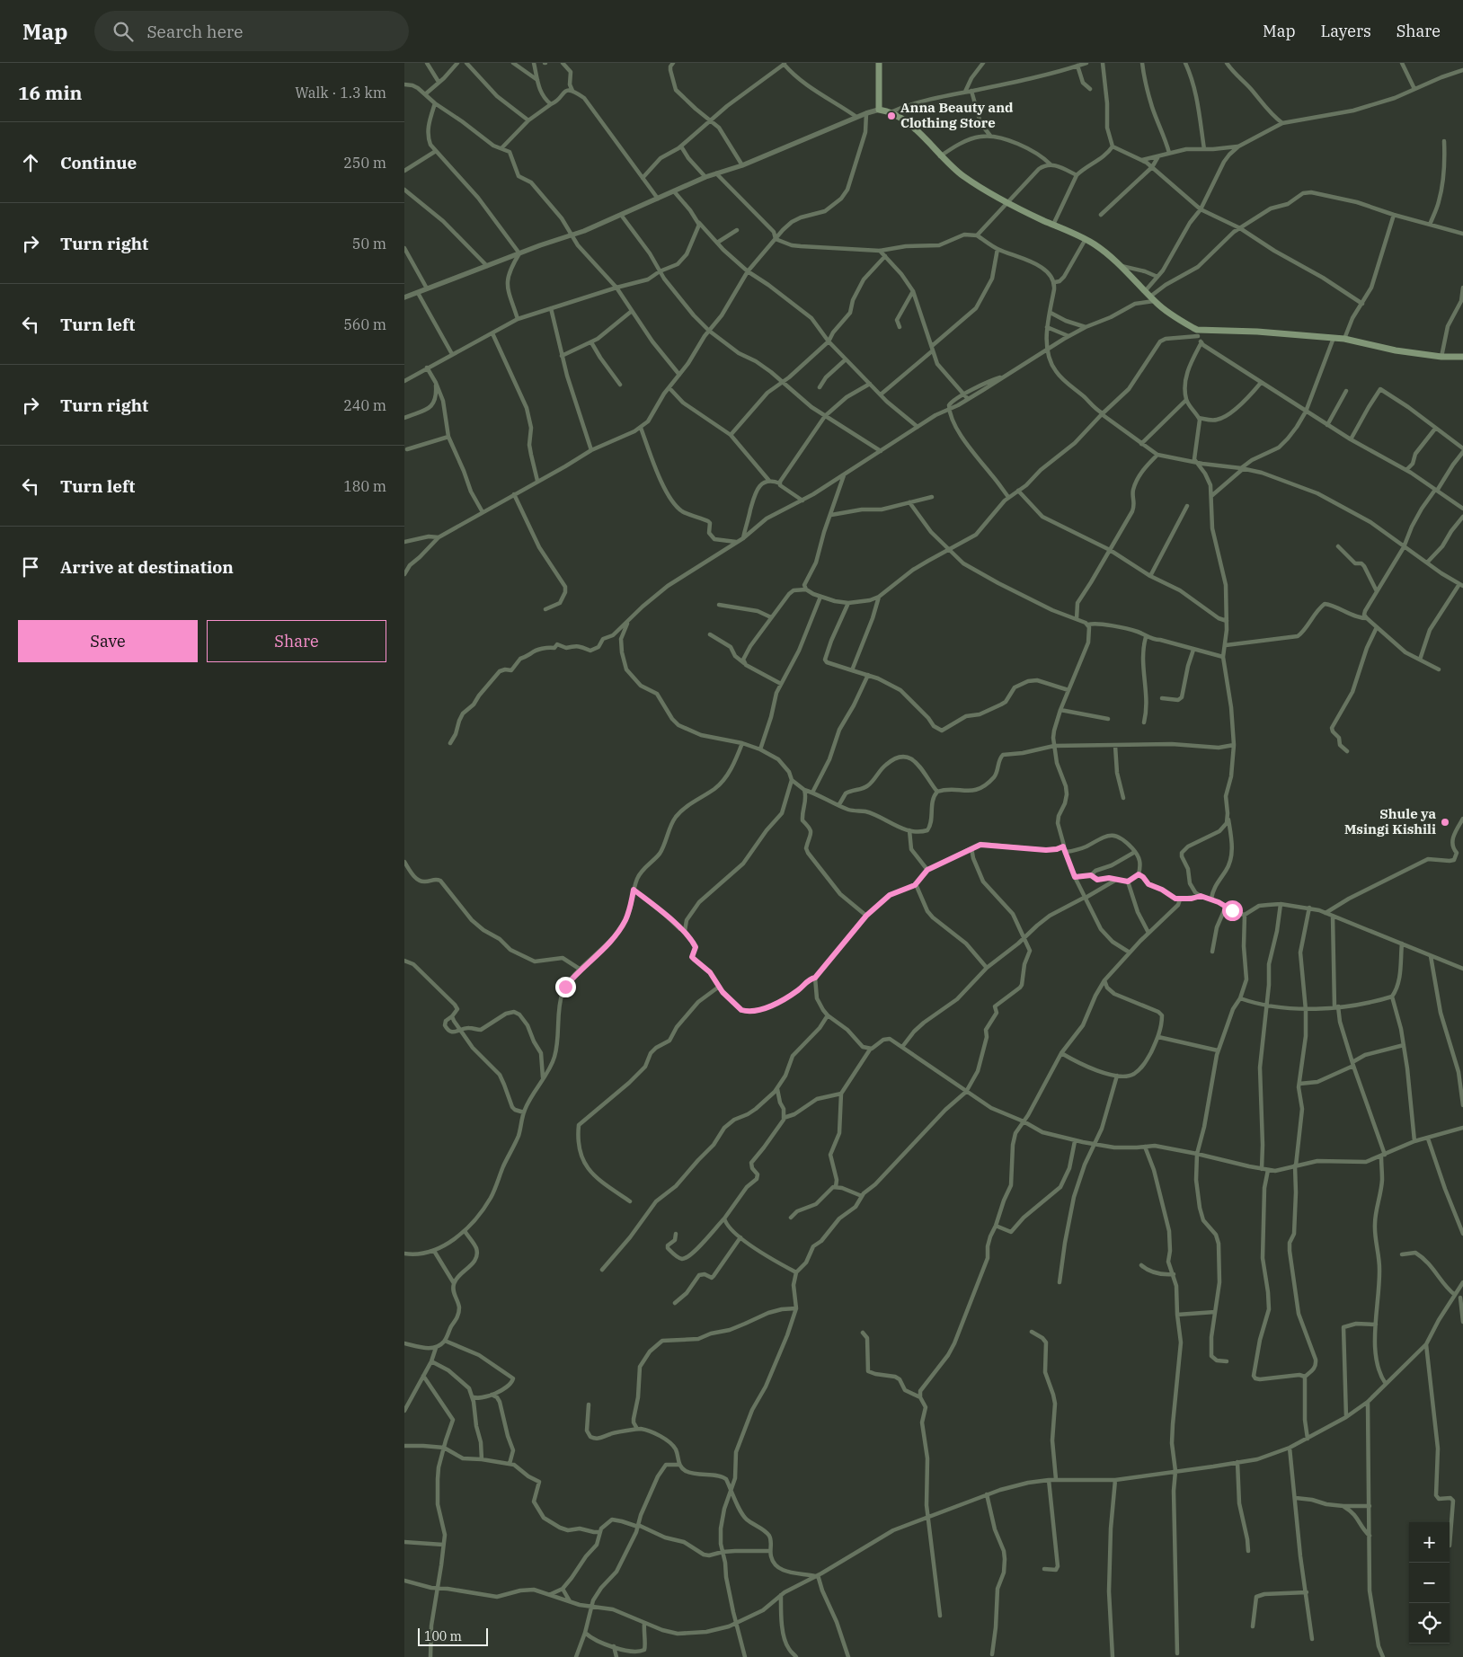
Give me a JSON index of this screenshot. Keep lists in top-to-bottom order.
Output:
{
  "places": ["Anna Beauty and Clothing Store", "Shule ya Msingi Kishili"],
  "scale_bar": "100 m",
  "page": {
    "header": "Map",
    "search": "Search here",
    "nav": ["Map", "Layers", "Share"],
    "heading": ["16 min", "Walk · 1.3 km"],
    "list": [
      ["Continue", "250 m"],
      ["Turn right", "50 m"],
      ["Turn left", "560 m"],
      ["Turn right", "240 m"],
      ["Turn left", "180 m"],
      "Arrive at destination"
    ],
    "buttons": ["Save", "Share"],
    "map_buttons": ["+", "−"],
    "scale": "100 m"
  }
}
